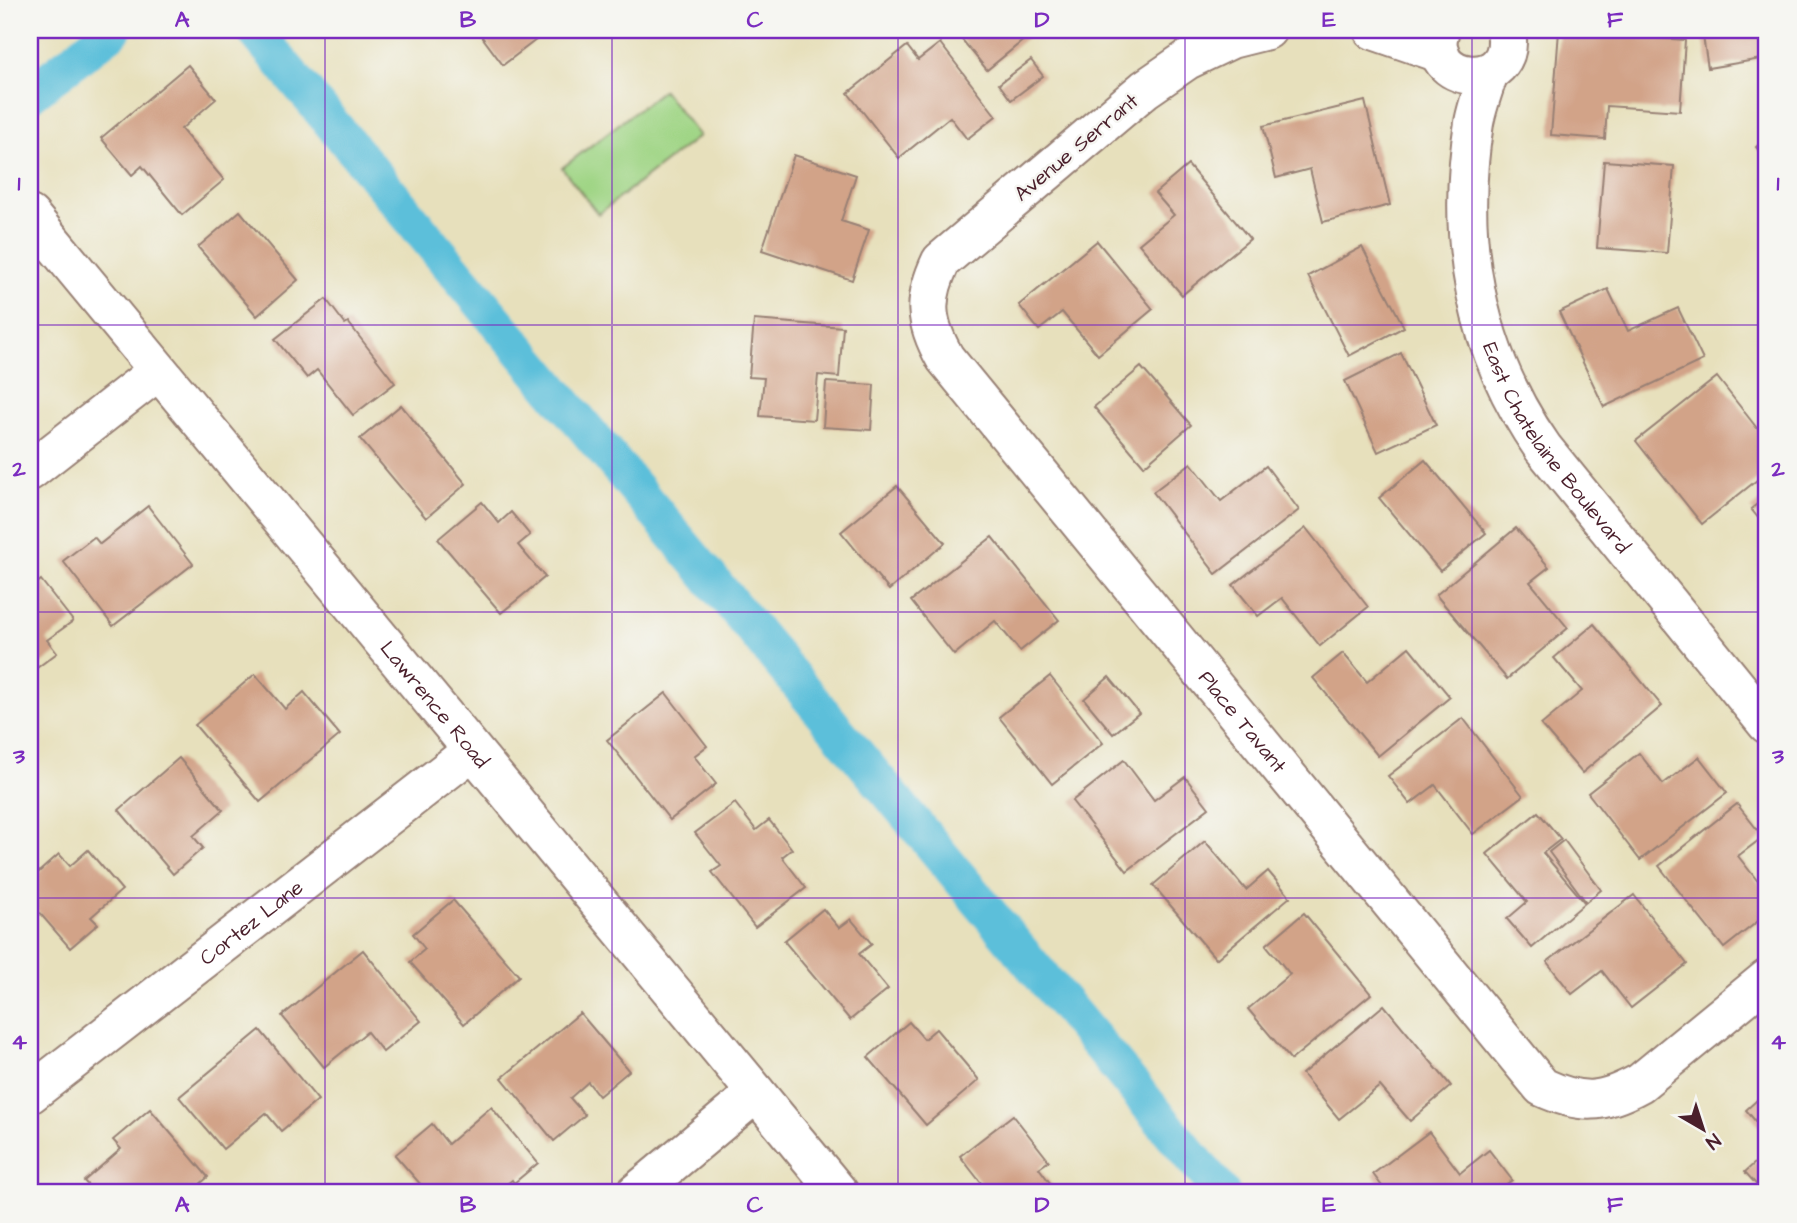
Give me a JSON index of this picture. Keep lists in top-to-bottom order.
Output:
{
  "streets": {
    "street": [
      "Avenue Serrant",
      "East Chatelaine Boulevard",
      "Lawrence Road",
      "Place Tavant",
      "Cortez Lane"
    ]
  },
  "crossings": [
    ["Avenue Serrant", "Place Tavant"],
    ["Lawrence Road", "Cortez Lane"]
  ],
  "north": "bottom right",
  "grid": {
    "columns": [
      "A",
      "B",
      "C",
      "D",
      "E",
      "F"
    ],
    "rows": [
      "1",
      "2",
      "3",
      "4"
    ]
  }
}
